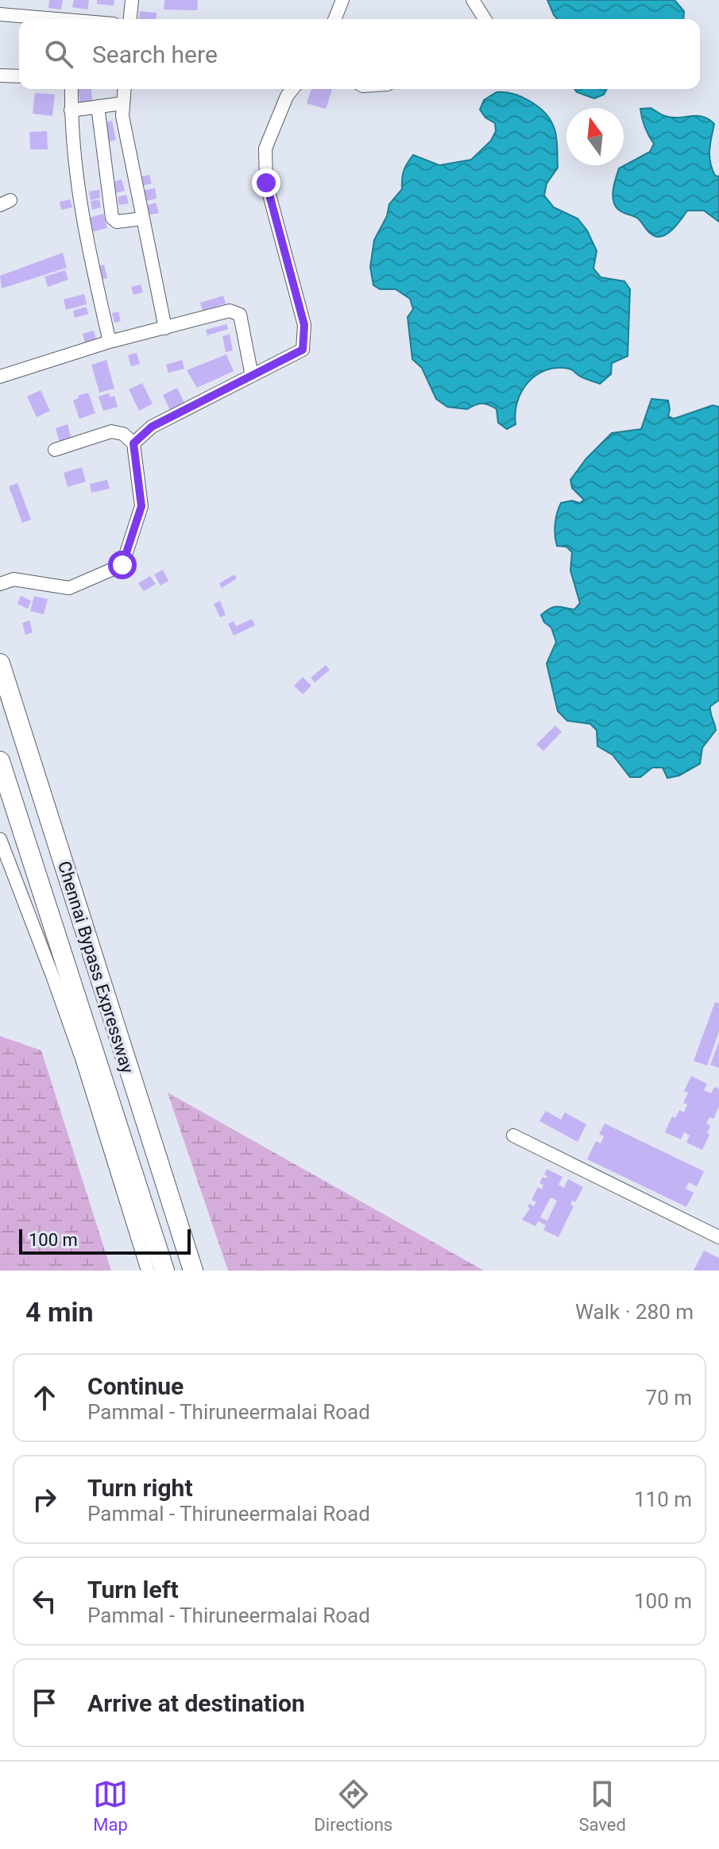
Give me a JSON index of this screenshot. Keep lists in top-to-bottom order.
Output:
{
  "streets": {
    "highway": ["Chennai Bypass Expressway"]
  },
  "scale_bar": "100 m",
  "north": "top",
  "page": {
    "search": "Search here",
    "scale": "100 m",
    "heading": ["4 min", "Walk · 280 m"],
    "list": [
      ["Continue", "Pammal - Thiruneermalai Road", "70 m"],
      ["Turn right", "Pammal - Thiruneermalai Road", "110 m"],
      ["Turn left", "Pammal - Thiruneermalai Road", "100 m"],
      "Arrive at destination"
    ],
    "nav": ["Map", "Directions", "Saved"]
  }
}
